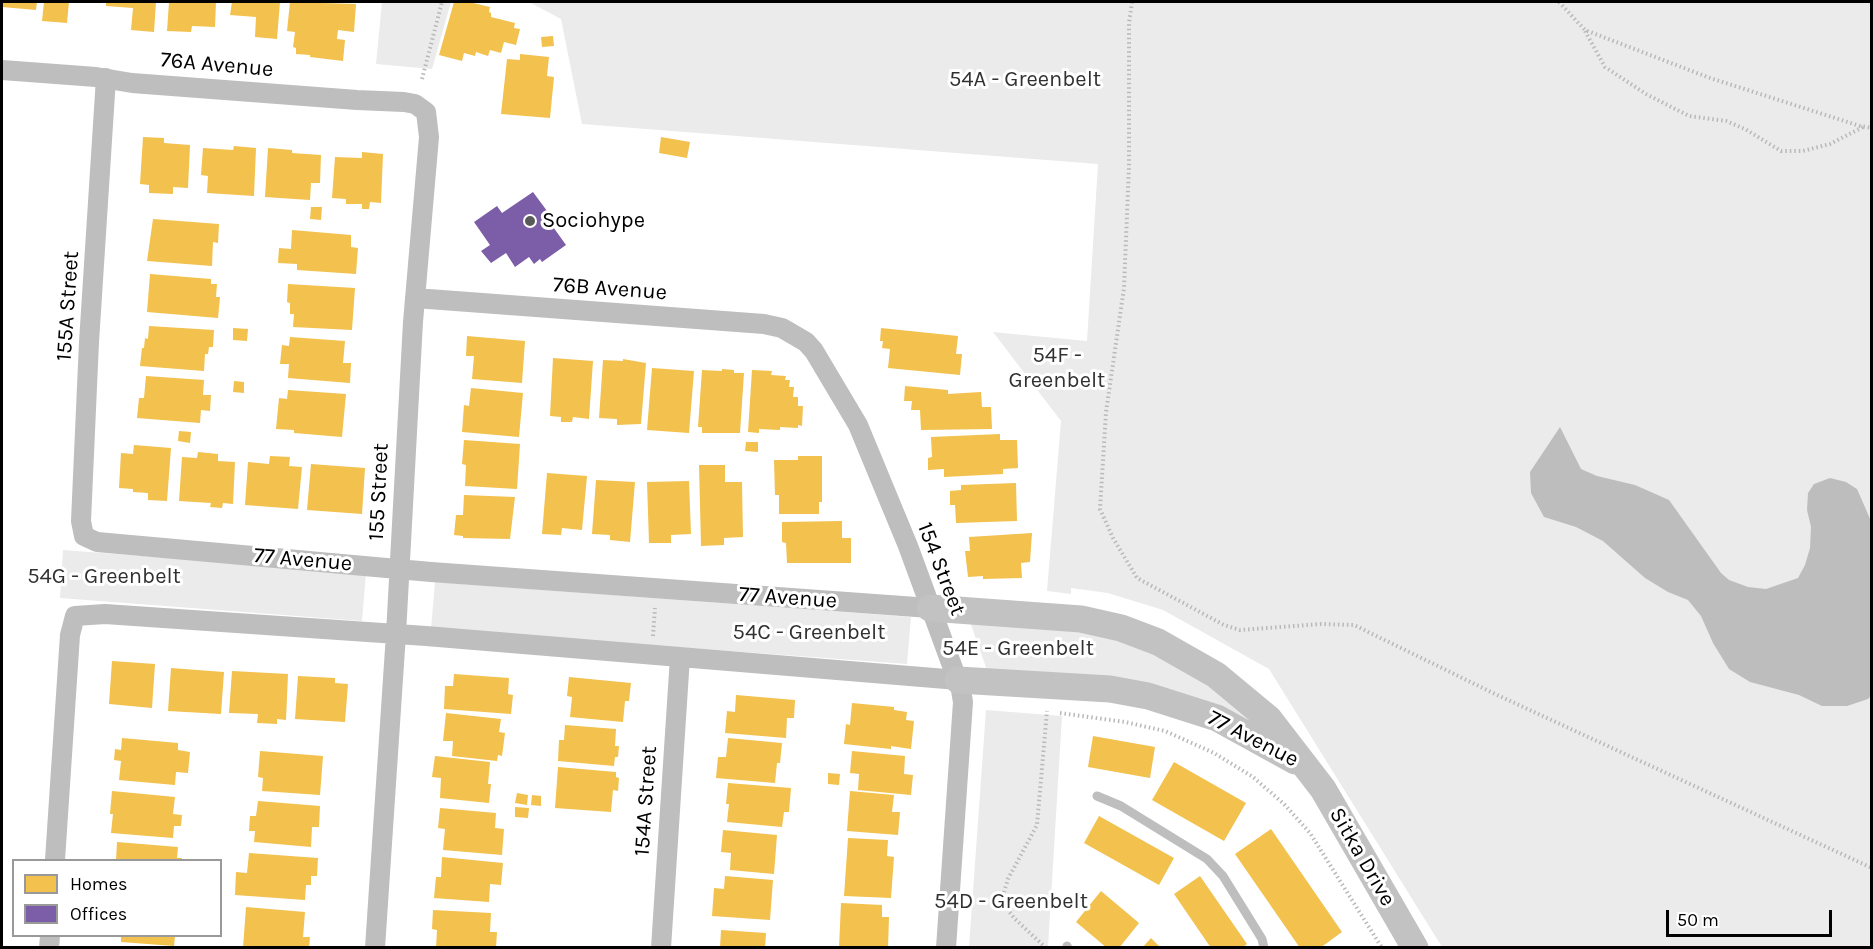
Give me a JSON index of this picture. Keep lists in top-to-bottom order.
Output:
{
  "streets": {
    "street": [
      "76A Avenue",
      "76B Avenue",
      "155A Street",
      "155 Street",
      "77 Avenue",
      "154 Street",
      "154A Street",
      "Sitka Drive"
    ]
  },
  "crossings": [
    ["76A Avenue", "155A Street"],
    ["76A Avenue", "155 Street"],
    ["76B Avenue", "155 Street"],
    ["76B Avenue", "154 Street"],
    ["155A Street", "77 Avenue"],
    ["155 Street", "77 Avenue"],
    ["77 Avenue", "154 Street"],
    ["77 Avenue", "154A Street"],
    ["77 Avenue", "Sitka Drive"]
  ],
  "parks": [
    "54A - Greenbelt",
    "54F - Greenbelt",
    "54G - Greenbelt",
    "54C - Greenbelt",
    "54E - Greenbelt",
    "54D - Greenbelt"
  ],
  "places": ["Sociohype"],
  "legend": ["Homes", "Offices"],
  "scale_bar": "50 m"
}
